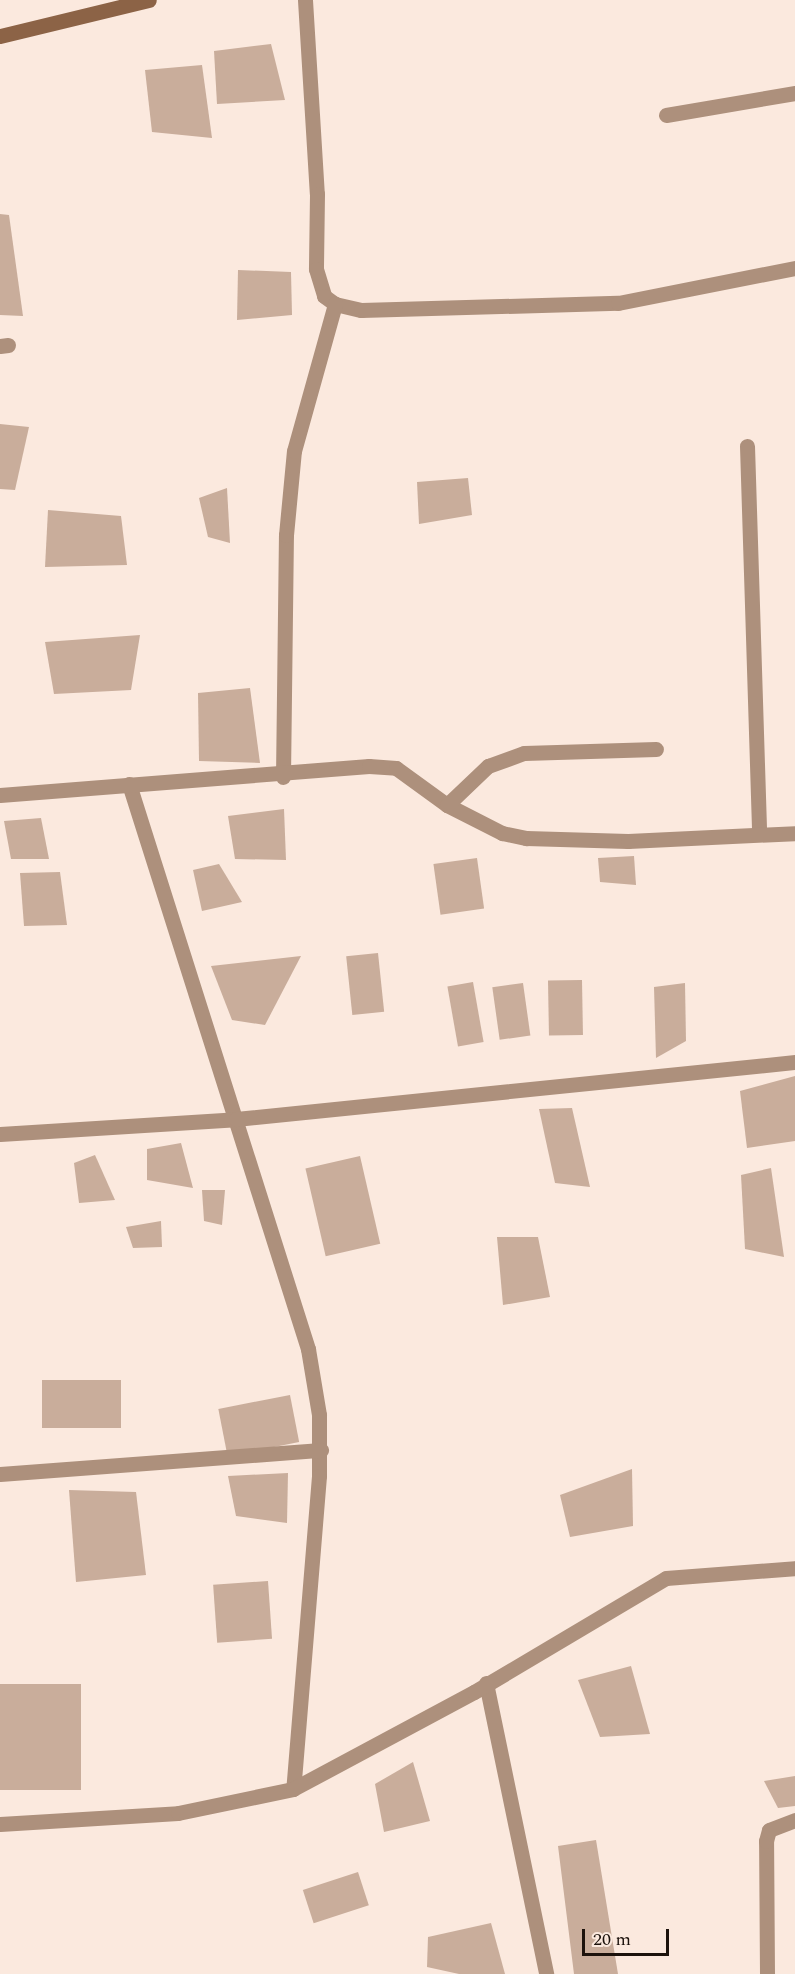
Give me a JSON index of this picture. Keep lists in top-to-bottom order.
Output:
{
  "scale_bar": "20 m"
}
